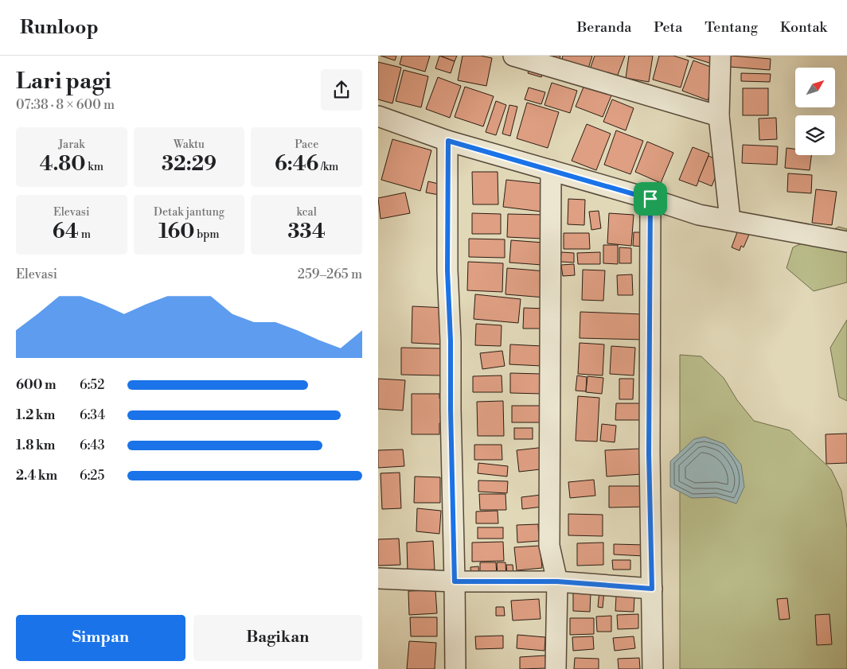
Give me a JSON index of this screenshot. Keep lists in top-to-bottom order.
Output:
{
  "north": "top right",
  "page": {
    "header": "Runloop",
    "nav": [
      "Beranda",
      "Peta",
      "Tentang",
      "Kontak"
    ],
    "heading": ["Lari pagi", "07:38 · 8 × 600 m"],
    "stats": [
      ["Jarak", "4.80 km"],
      ["Waktu", "32:29"],
      ["Pace", "6:46 /km"],
      ["Elevasi", "64 m"],
      ["Detak jantung", "160 bpm"],
      ["kcal", "334"]
    ],
    "chart": ["Elevasi", "259–265 m"],
    "list": [
      {
        "name": "600 m",
        "note": "6:52"
      },
      {
        "name": "1.2 km",
        "note": "6:34"
      },
      {
        "name": "1.8 km",
        "note": "6:43"
      },
      {
        "name": "2.4 km",
        "note": "6:25"
      }
    ],
    "buttons": ["Simpan", "Bagikan"]
  }
}
